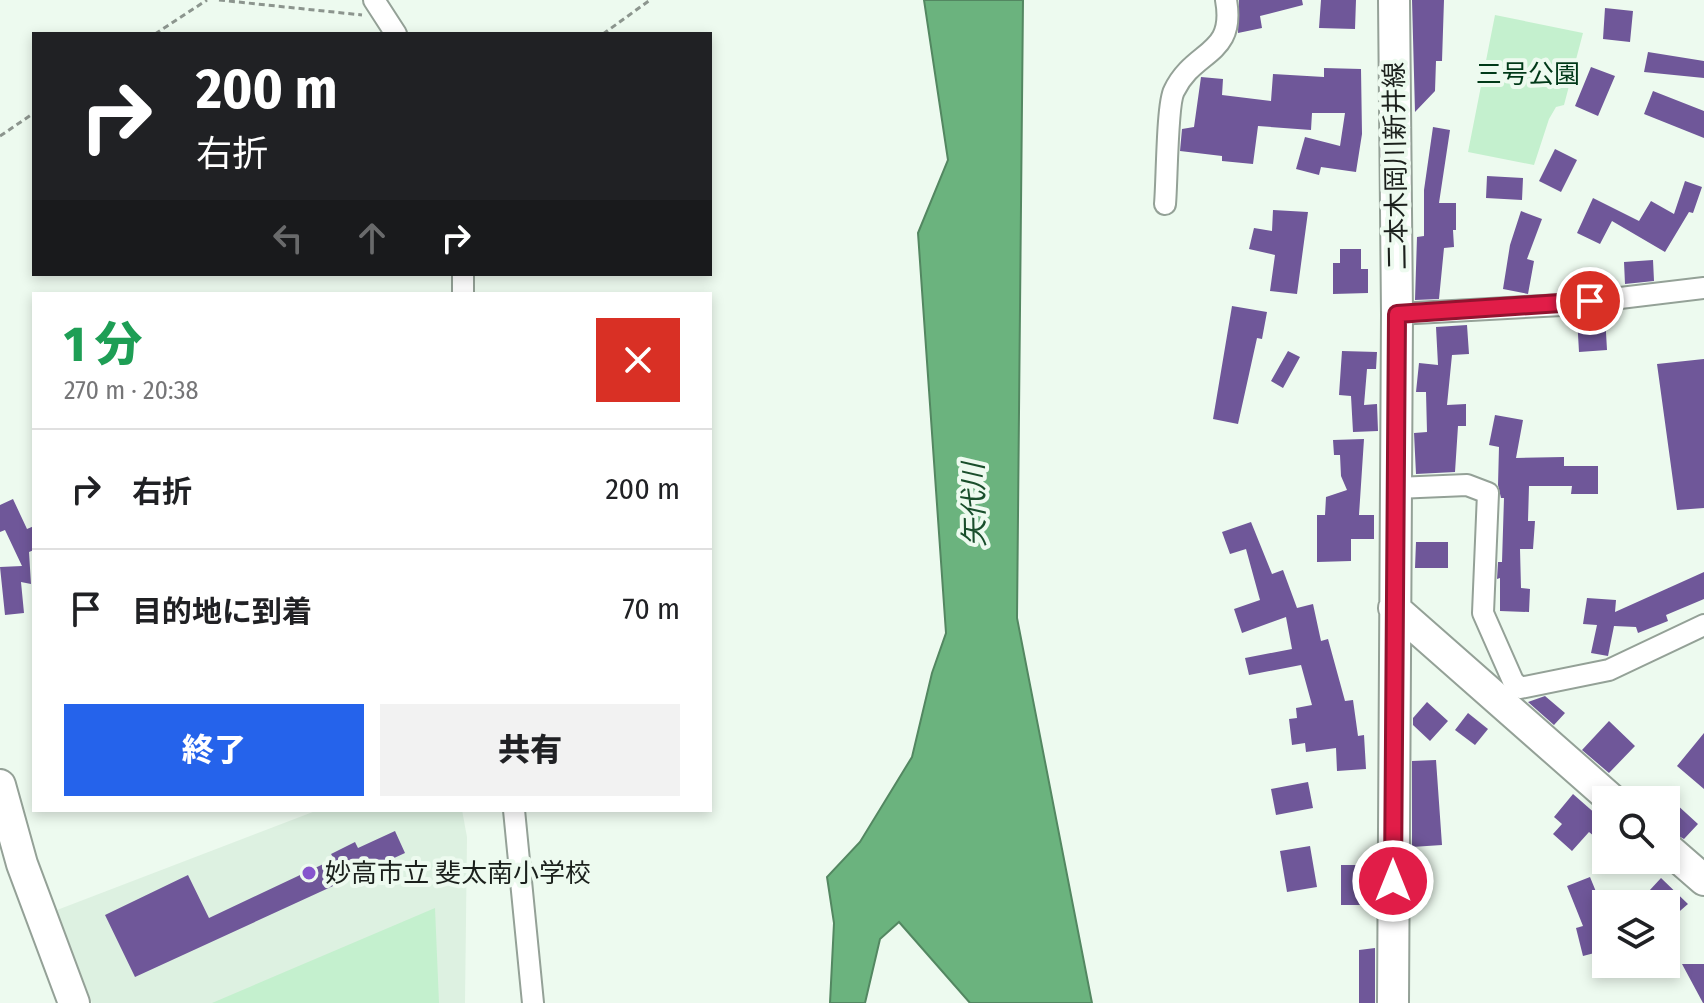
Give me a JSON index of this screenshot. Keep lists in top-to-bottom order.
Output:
{
  "streets": {
    "main road": ["二本木岡川新井線"]
  },
  "water": ["矢代川"],
  "parks": ["三号公園"],
  "places": ["妙高市立 斐太南小学校"],
  "page": {
    "turn": ["200 m", "右折"],
    "heading": ["1 分", "270 m · 20:38"],
    "list": [
      {
        "name": "右折",
        "value": "200 m"
      },
      {
        "name": "目的地に到着",
        "value": "70 m"
      }
    ],
    "buttons": ["終了", "共有"]
  }
}
